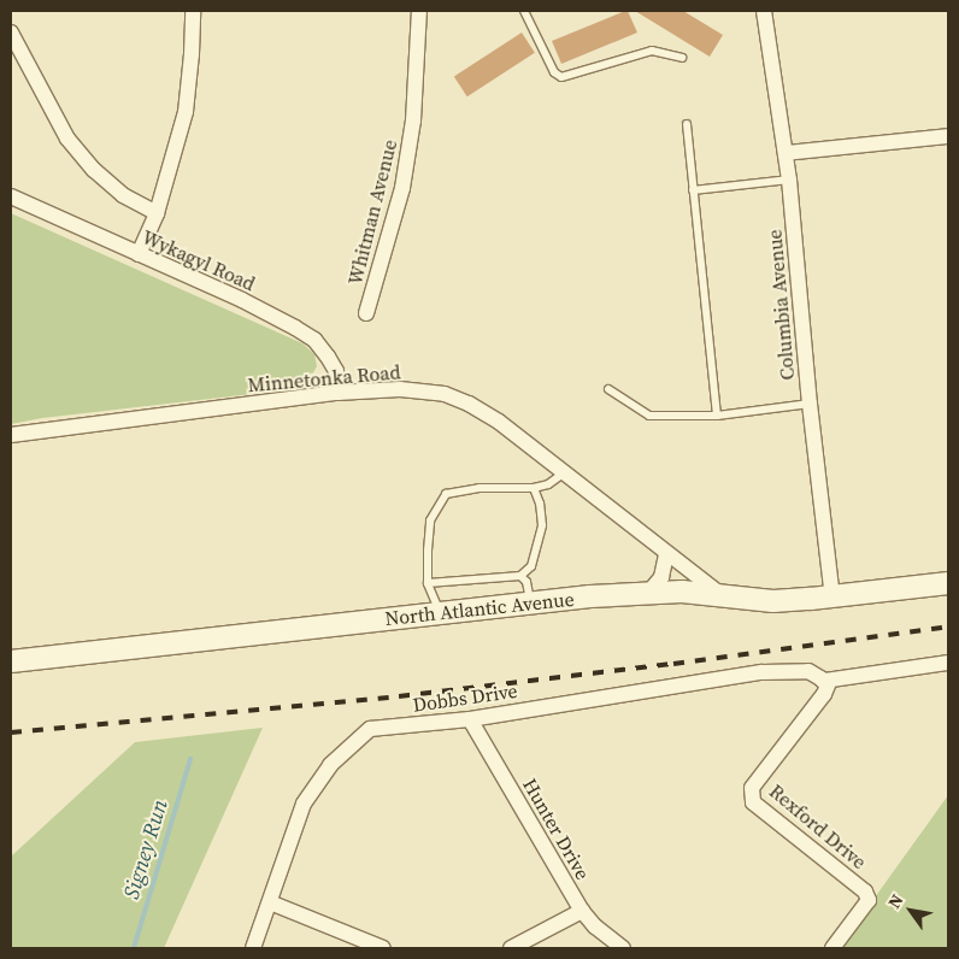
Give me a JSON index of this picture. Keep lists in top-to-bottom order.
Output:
{
  "streets": {
    "street": [
      "Whitman Avenue",
      "Wykagyl Road",
      "Columbia Avenue",
      "Minnetonka Road",
      "North Atlantic Avenue",
      "Dobbs Drive",
      "Rexford Drive",
      "Hunter Drive"
    ]
  },
  "crossings": [
    ["Wykagyl Road", "Minnetonka Road"],
    ["Columbia Avenue", "North Atlantic Avenue"],
    ["Minnetonka Road", "North Atlantic Avenue"],
    ["Dobbs Drive", "Rexford Drive"],
    ["Dobbs Drive", "Hunter Drive"]
  ],
  "water": ["Signey Run"],
  "north": "top left"
}
